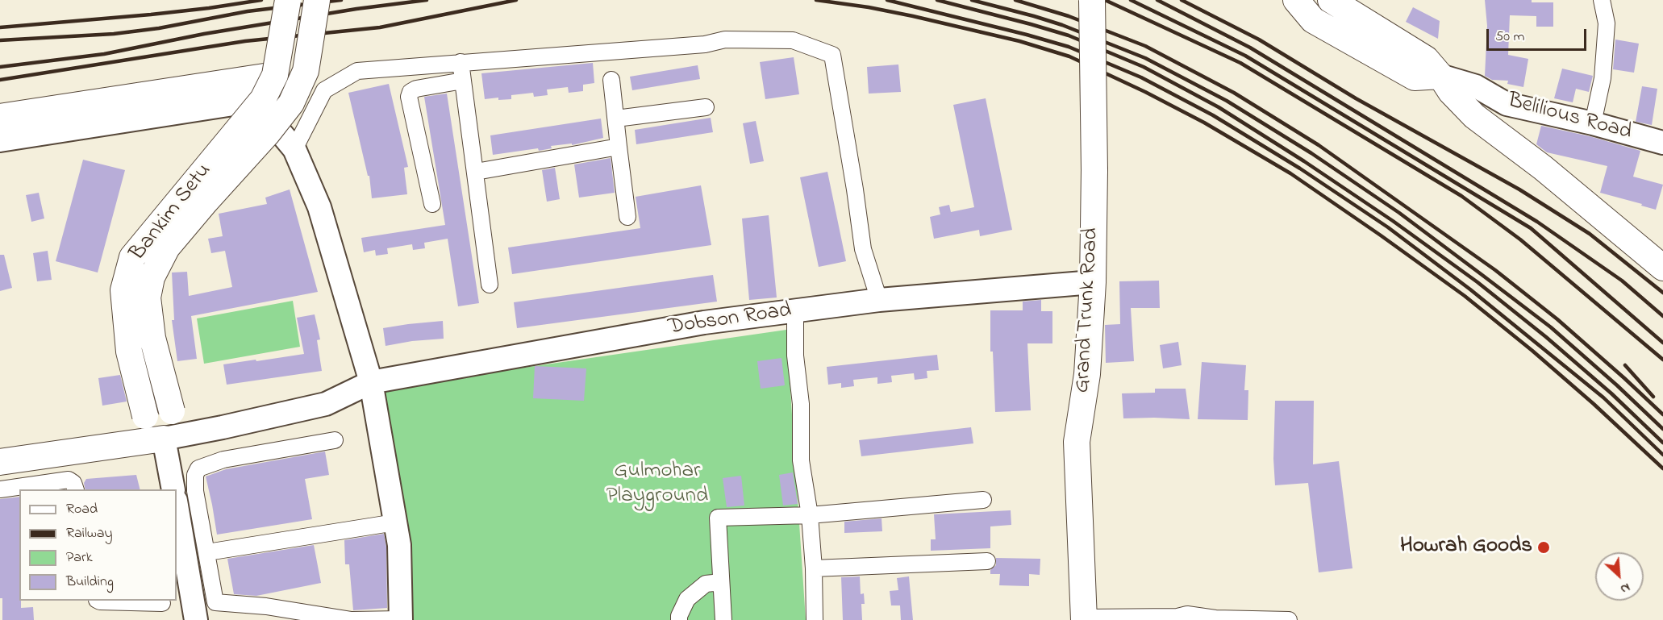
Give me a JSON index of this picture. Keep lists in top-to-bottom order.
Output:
{
  "streets": {
    "main road": [
      "Belilious Road",
      "Bankim Setu",
      "Grand Trunk Road",
      "Dobson Road"
    ]
  },
  "crossings": [
    ["Bankim Setu", "Dobson Road"],
    ["Grand Trunk Road", "Dobson Road"]
  ],
  "parks": ["Gulmohar Playground"],
  "places": ["Howrah Goods"],
  "legend": [
    "Road",
    "Railway",
    "Park",
    "Building"
  ],
  "scale_bar": "50 m",
  "north": "bottom right"
}
